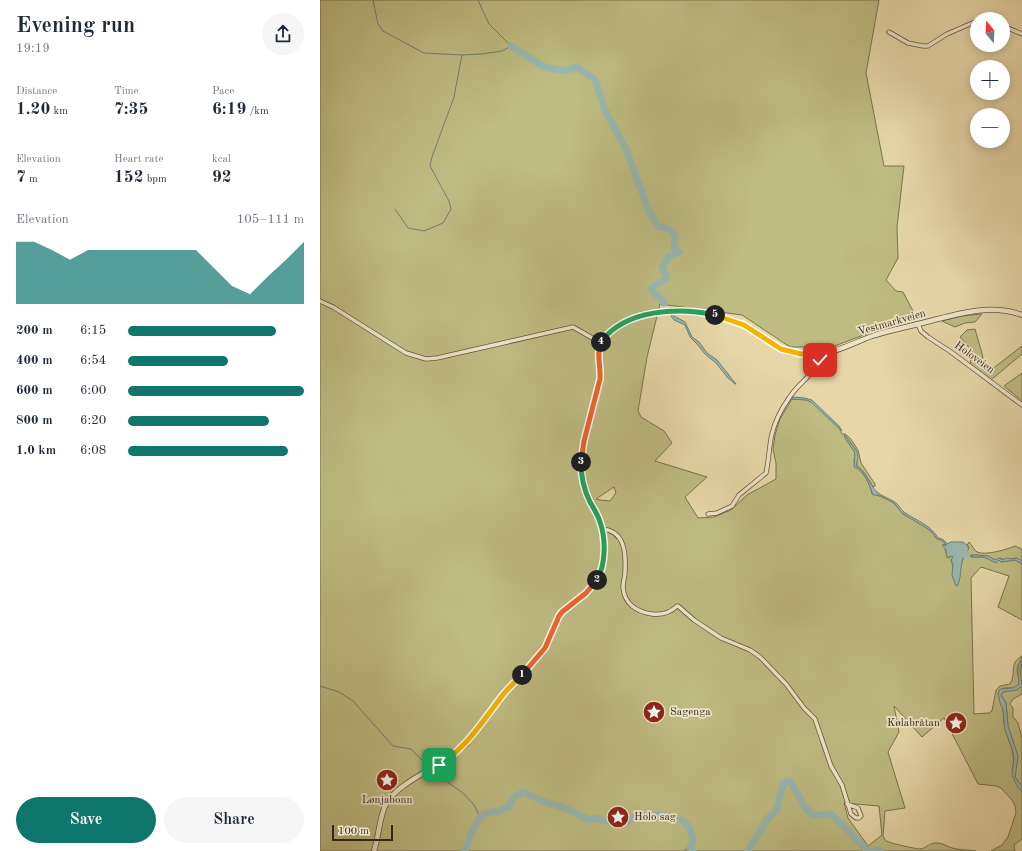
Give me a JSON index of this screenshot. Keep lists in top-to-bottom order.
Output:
{
  "streets": {
    "street": ["Vestmarkveien", "Holoveien"]
  },
  "crossings": [
    ["Vestmarkveien", "Holoveien"]
  ],
  "places": {
    "place": [
      "Sagenga",
      "Kølabråtan",
      "Lønjabonn",
      "Holo sag"
    ]
  },
  "scale_bar": "100 m",
  "north": "top",
  "page": {
    "heading": ["Evening run", "19:19"],
    "map_buttons": ["+", "−"],
    "stats": [
      ["Distance", "1.20 km"],
      ["Time", "7:35"],
      ["Pace", "6:19 /km"],
      ["Elevation", "7 m"],
      ["Heart rate", "152 bpm"],
      ["kcal", "92"]
    ],
    "chart": ["Elevation", "105–111 m"],
    "pins": [
      "5",
      "4",
      "3",
      "2",
      "1"
    ],
    "list": [
      {
        "name": "200 m",
        "note": "6:15"
      },
      {
        "name": "400 m",
        "note": "6:54"
      },
      {
        "name": "600 m",
        "note": "6:00"
      },
      {
        "name": "800 m",
        "note": "6:20"
      },
      {
        "name": "1.0 km",
        "note": "6:08"
      }
    ],
    "buttons": ["Save", "Share"],
    "scale": "100 m"
  }
}
